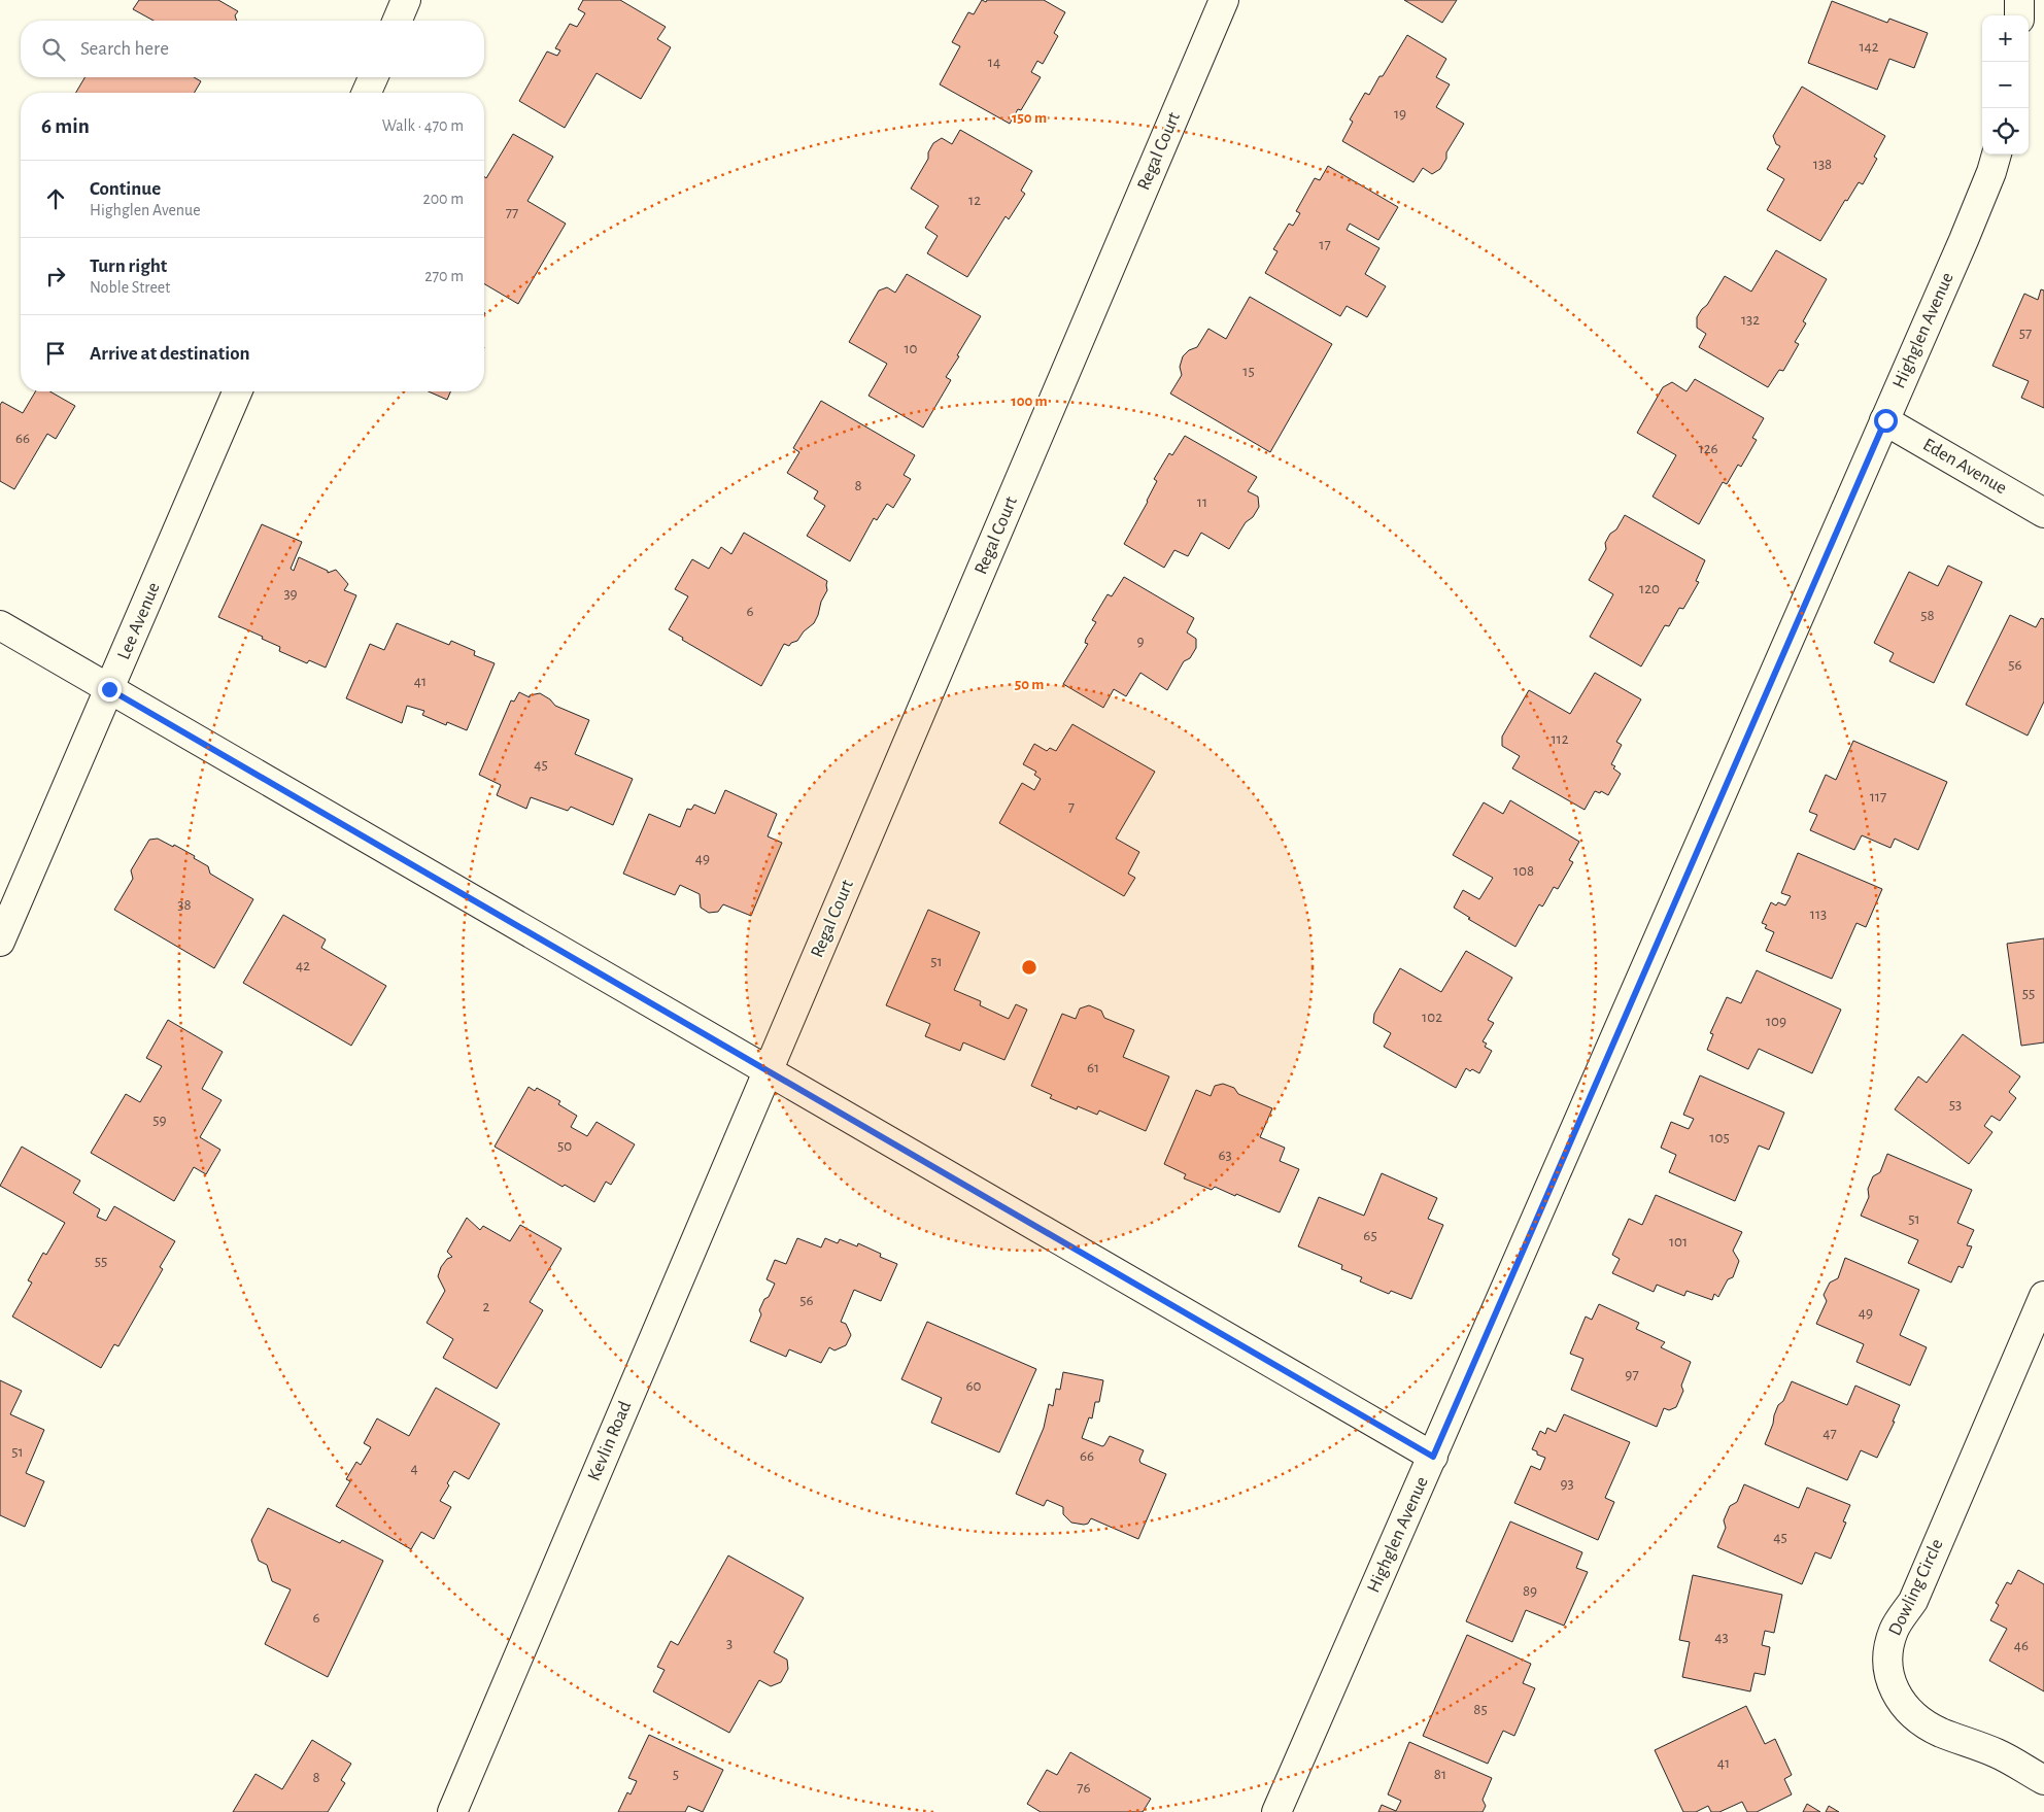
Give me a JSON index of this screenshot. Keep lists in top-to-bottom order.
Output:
{
  "streets": {
    "street": [
      "Regal Court",
      "Highglen Avenue",
      "Eden Avenue",
      "Lee Avenue",
      "Kevlin Road",
      "Dowling Circle"
    ]
  },
  "crossings": [
    ["Regal Court", "Kevlin Road"],
    ["Highglen Avenue", "Eden Avenue"]
  ],
  "house_numbers": [
    "142",
    "14",
    "19",
    "138",
    "12",
    "77",
    "17",
    "132",
    "57",
    "10",
    "15",
    "66",
    "126",
    "8",
    "11",
    "120",
    "39",
    "6",
    "58",
    "9",
    "56",
    "41",
    "112",
    "45",
    "117",
    "7",
    "49",
    "108",
    "38",
    "113",
    "51",
    "42",
    "55",
    "102",
    "109",
    "61",
    "53",
    "59",
    "105",
    "50",
    "63",
    "51",
    "65",
    "101",
    "55",
    "56",
    "2",
    "49",
    "97",
    "60",
    "47",
    "51",
    "66",
    "4",
    "93",
    "45",
    "89",
    "6",
    "43",
    "3",
    "46",
    "85",
    "41",
    "5",
    "81",
    "8",
    "76"
  ],
  "page": {
    "map_buttons": ["+", "−"],
    "search": "Search here",
    "heading": ["6 min", "Walk · 470 m"],
    "list": [
      ["Continue", "Highglen Avenue", "200 m"],
      ["Turn right", "Noble Street", "270 m"],
      "Arrive at destination"
    ]
  },
  "rings": ["150 m", "100 m", "50 m"]
}
